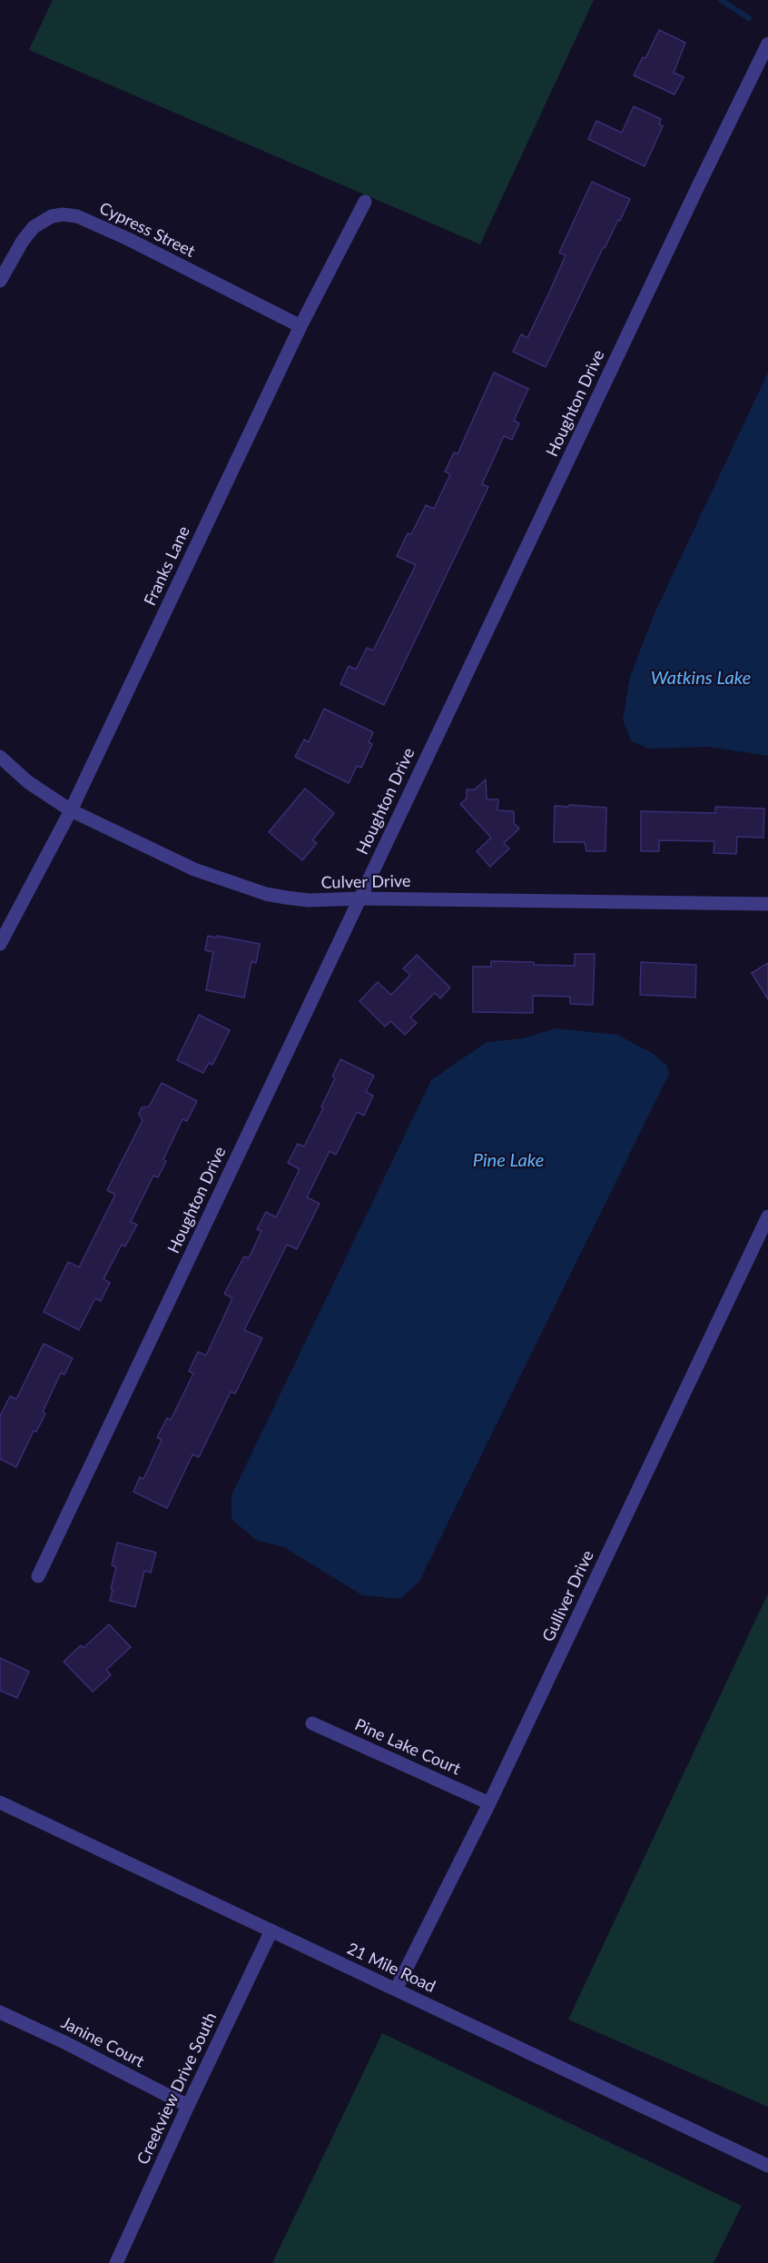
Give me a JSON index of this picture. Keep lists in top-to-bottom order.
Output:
{
  "streets": {
    "street": [
      "Cypress Street",
      "Houghton Drive",
      "Franks Lane",
      "Culver Drive",
      "Gulliver Drive",
      "Pine Lake Court",
      "21 Mile Road",
      "Janine Court",
      "Creekview Drive South"
    ]
  },
  "crossings": [
    ["Cypress Street", "Franks Lane"],
    ["Houghton Drive", "Culver Drive"],
    ["Franks Lane", "Culver Drive"],
    ["Gulliver Drive", "Pine Lake Court"],
    ["Gulliver Drive", "21 Mile Road"],
    ["21 Mile Road", "Creekview Drive South"],
    ["Janine Court", "Creekview Drive South"]
  ],
  "water": ["Watkins Lake", "Pine Lake"]
}
